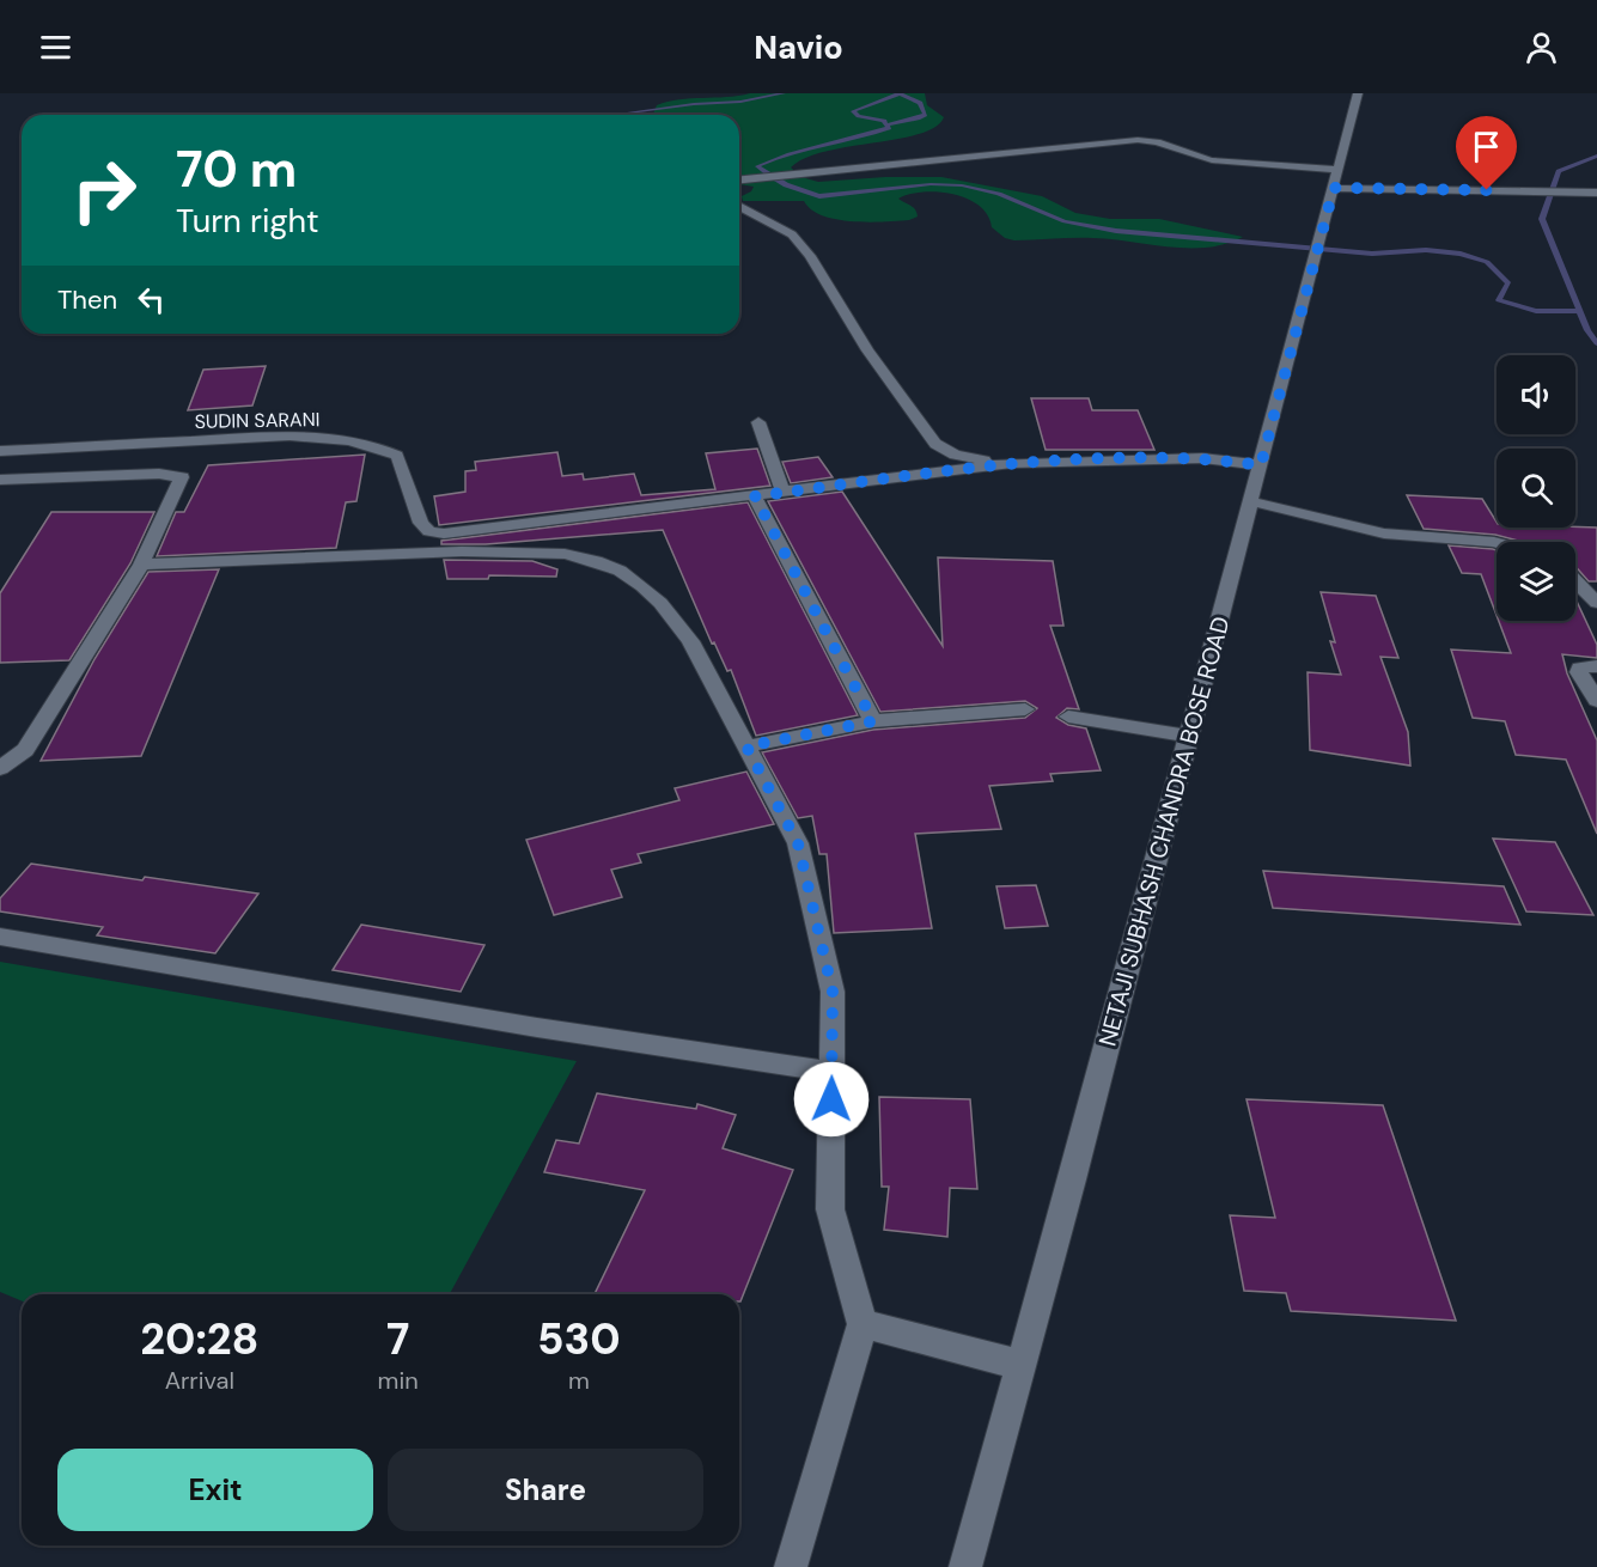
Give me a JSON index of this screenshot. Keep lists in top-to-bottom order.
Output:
{
  "streets": {
    "street": ["SUDIN SARANI", "NETAJI SUBHASH CHANDRA BOSE ROAD"]
  },
  "page": {
    "header": "Navio",
    "turn": ["70 m", "Turn right"],
    "then": "Then",
    "eta": [
      "20:28",
      "Arrival",
      "7",
      "min",
      "530",
      "m"
    ],
    "buttons": ["Exit", "Share"]
  }
}
